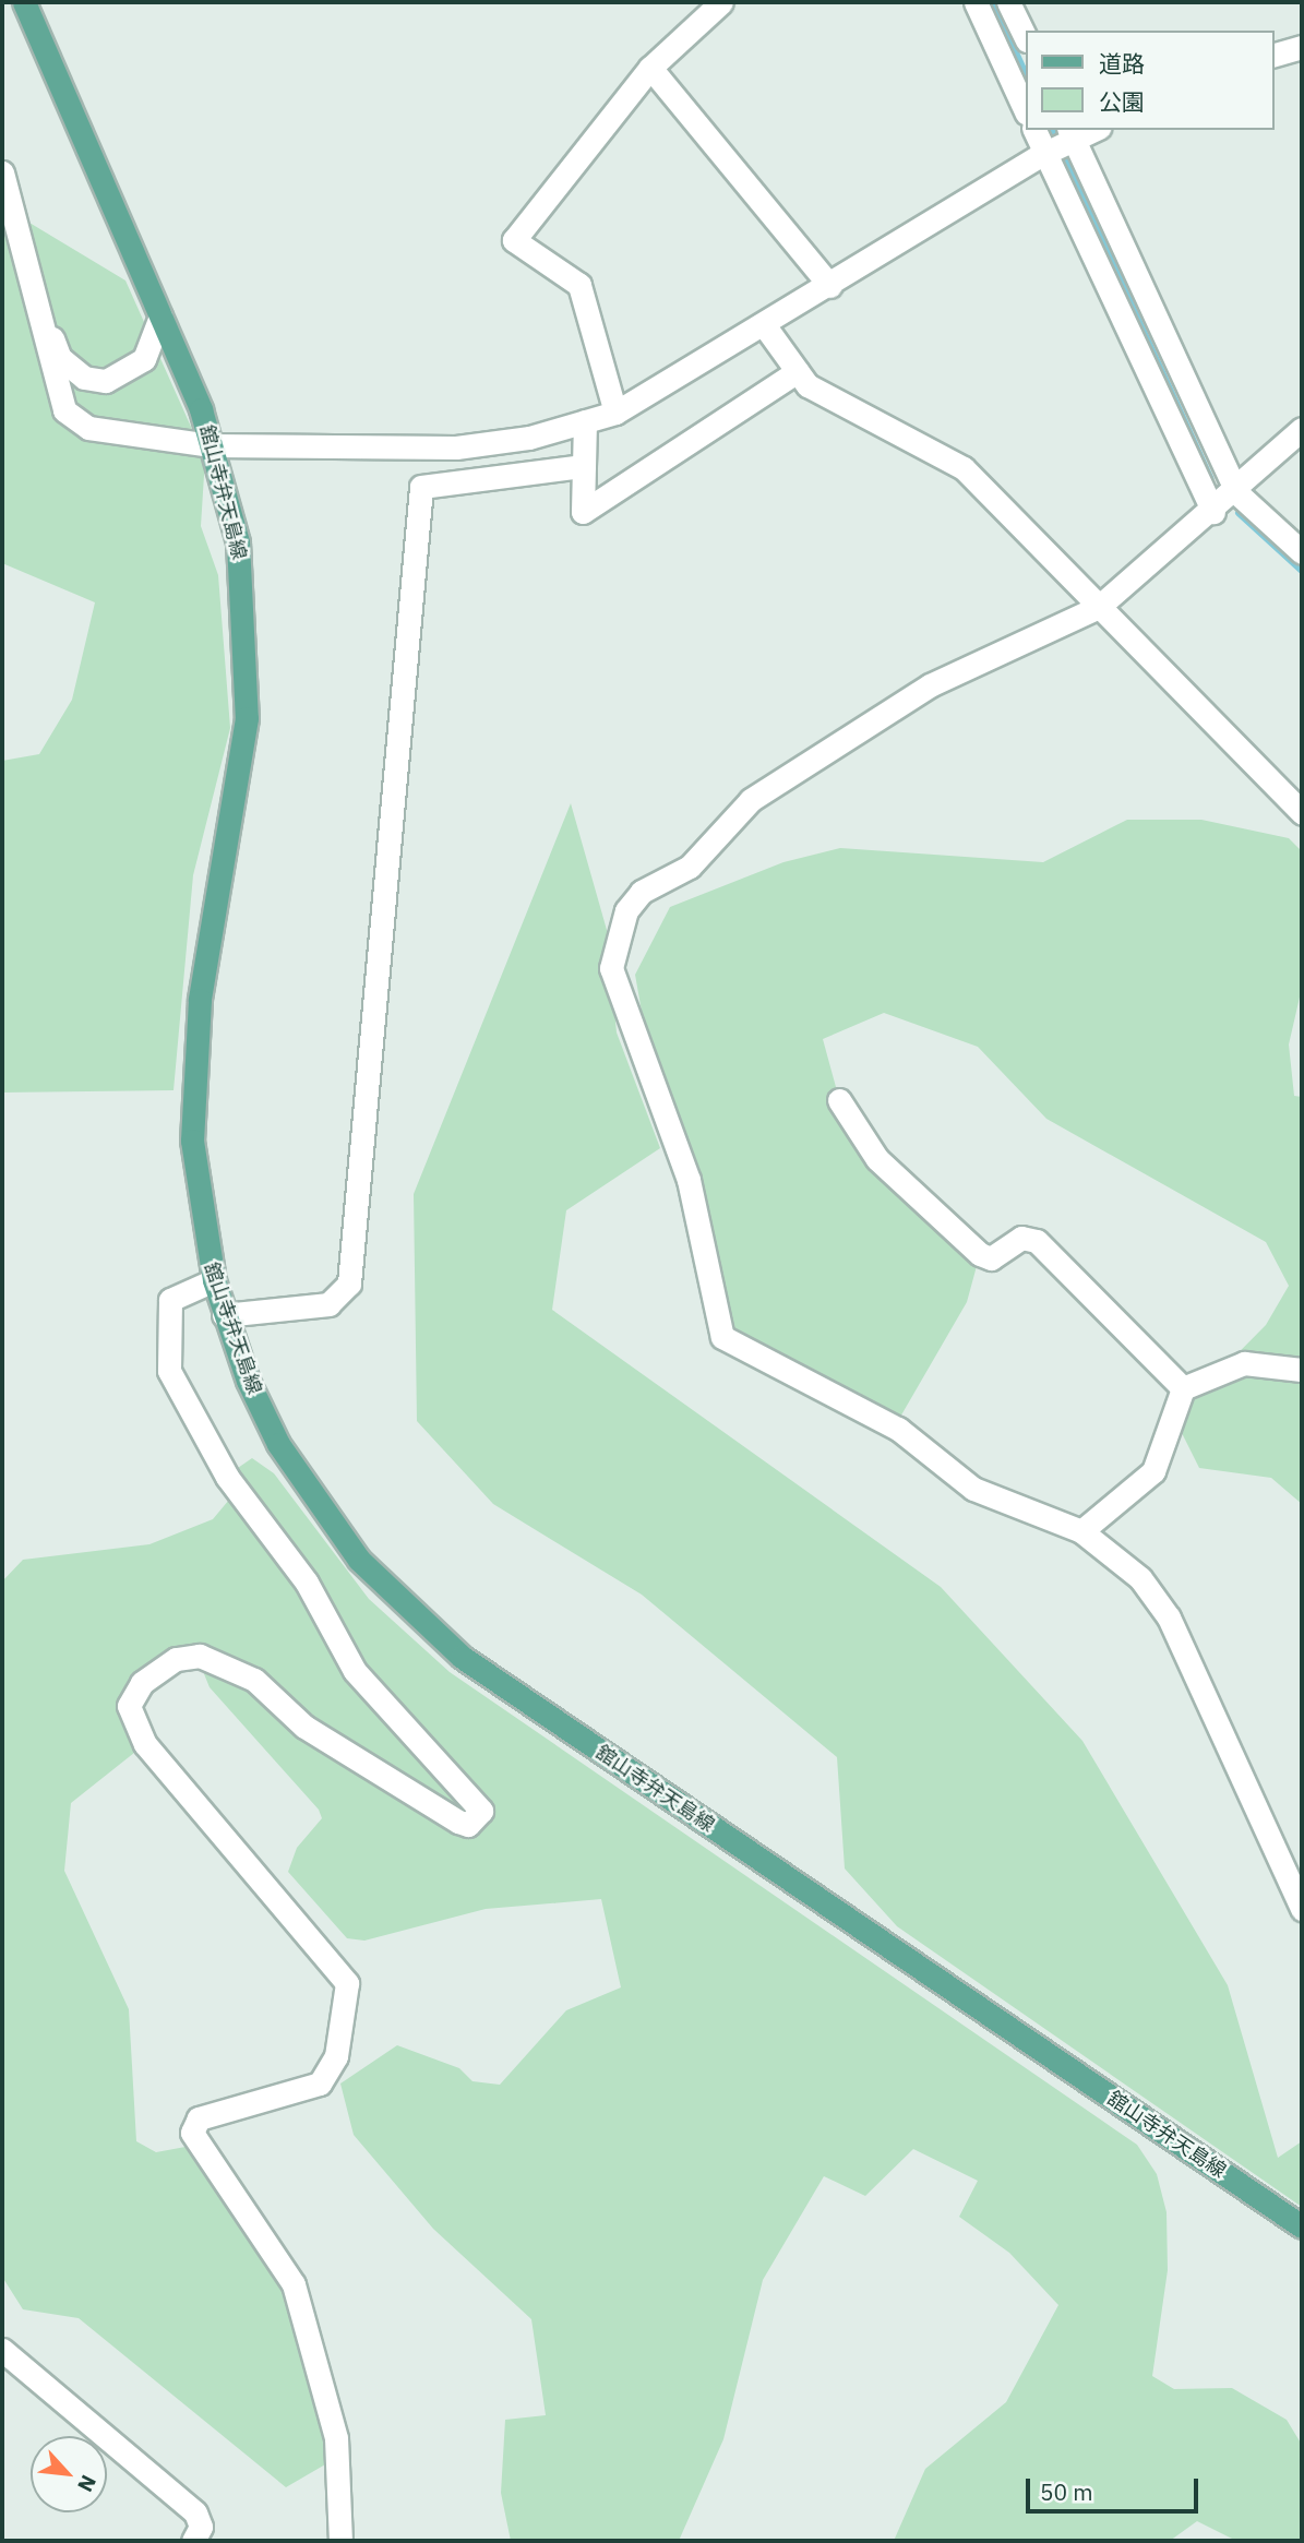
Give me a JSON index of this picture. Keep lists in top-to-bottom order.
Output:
{
  "streets": {
    "main road": ["舘山寺弁天島線"]
  },
  "legend": ["道路", "公園"],
  "scale_bar": "50 m",
  "north": "bottom right"
}
